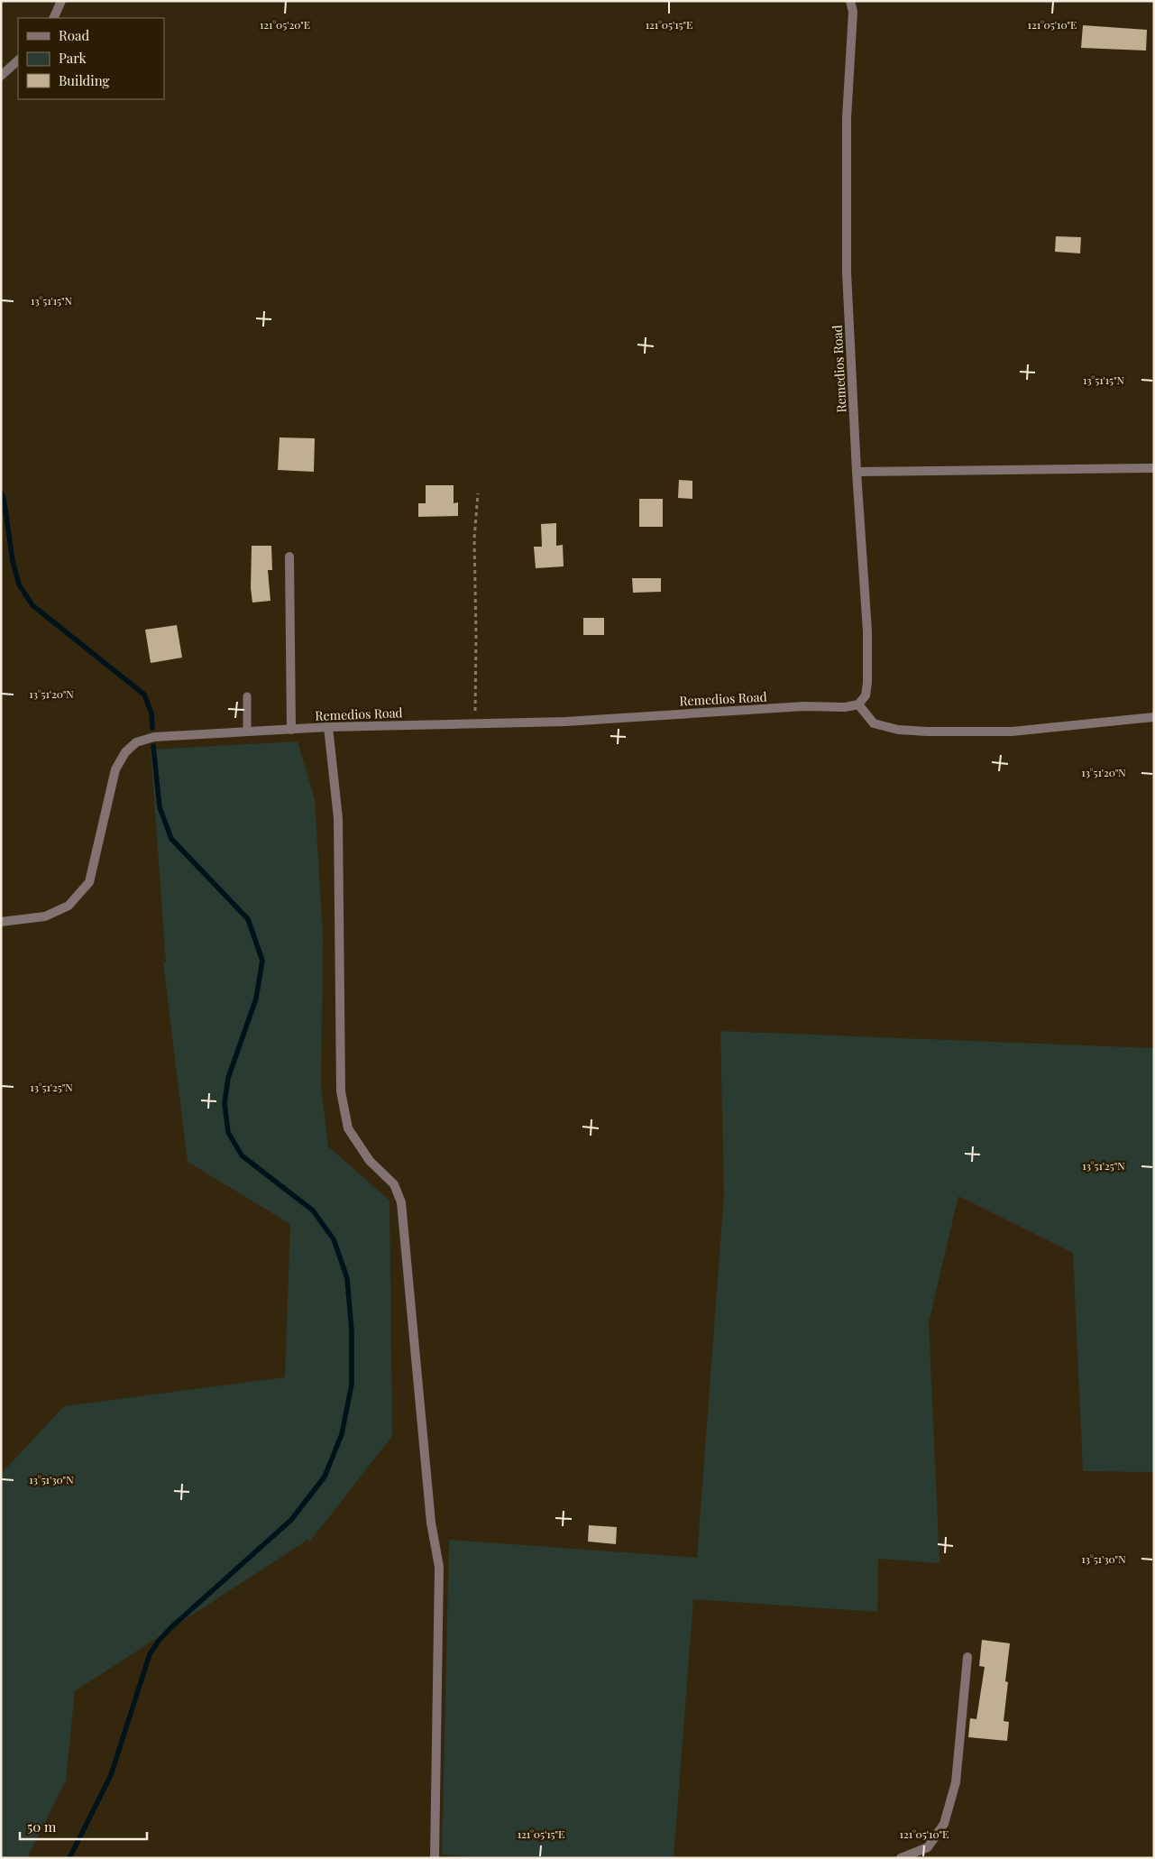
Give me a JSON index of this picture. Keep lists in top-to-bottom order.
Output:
{
  "streets": {
    "street": ["Remedios Road"]
  },
  "legend": ["Road", "Park", "Building"],
  "scale_bar": "50 m",
  "coordinates": [
    "121°05'20\"E",
    "121°05'15\"E",
    "121°05'10\"E",
    "13°51'15\"N",
    "13°51'20\"N",
    "13°51'25\"N",
    "13°51'30\"N"
  ]
}
